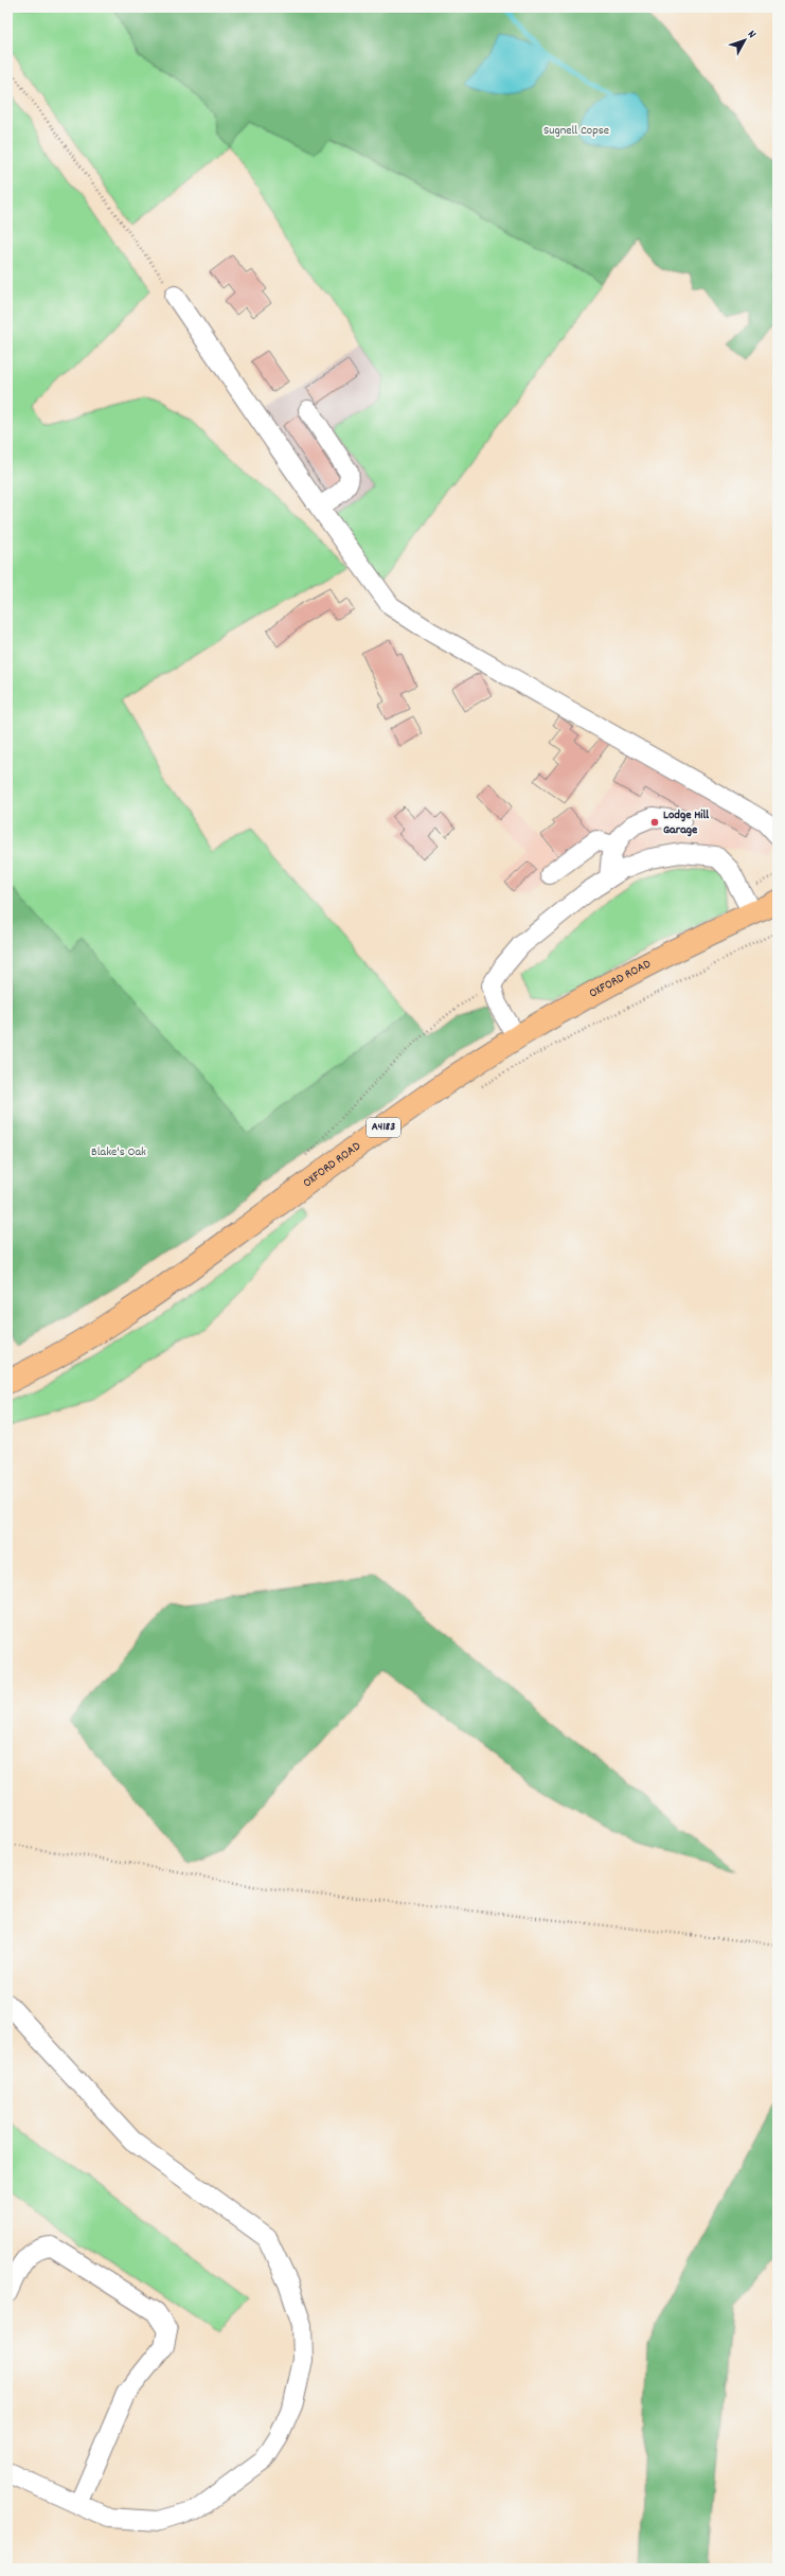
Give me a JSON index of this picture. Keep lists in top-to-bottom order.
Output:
{
  "streets": {
    "main road": ["OXFORD ROAD", "A4183"]
  },
  "parks": ["Sugnell Copse", "Blake's Oak"],
  "places": ["Lodge Hill Garage"],
  "north": "top right"
}
